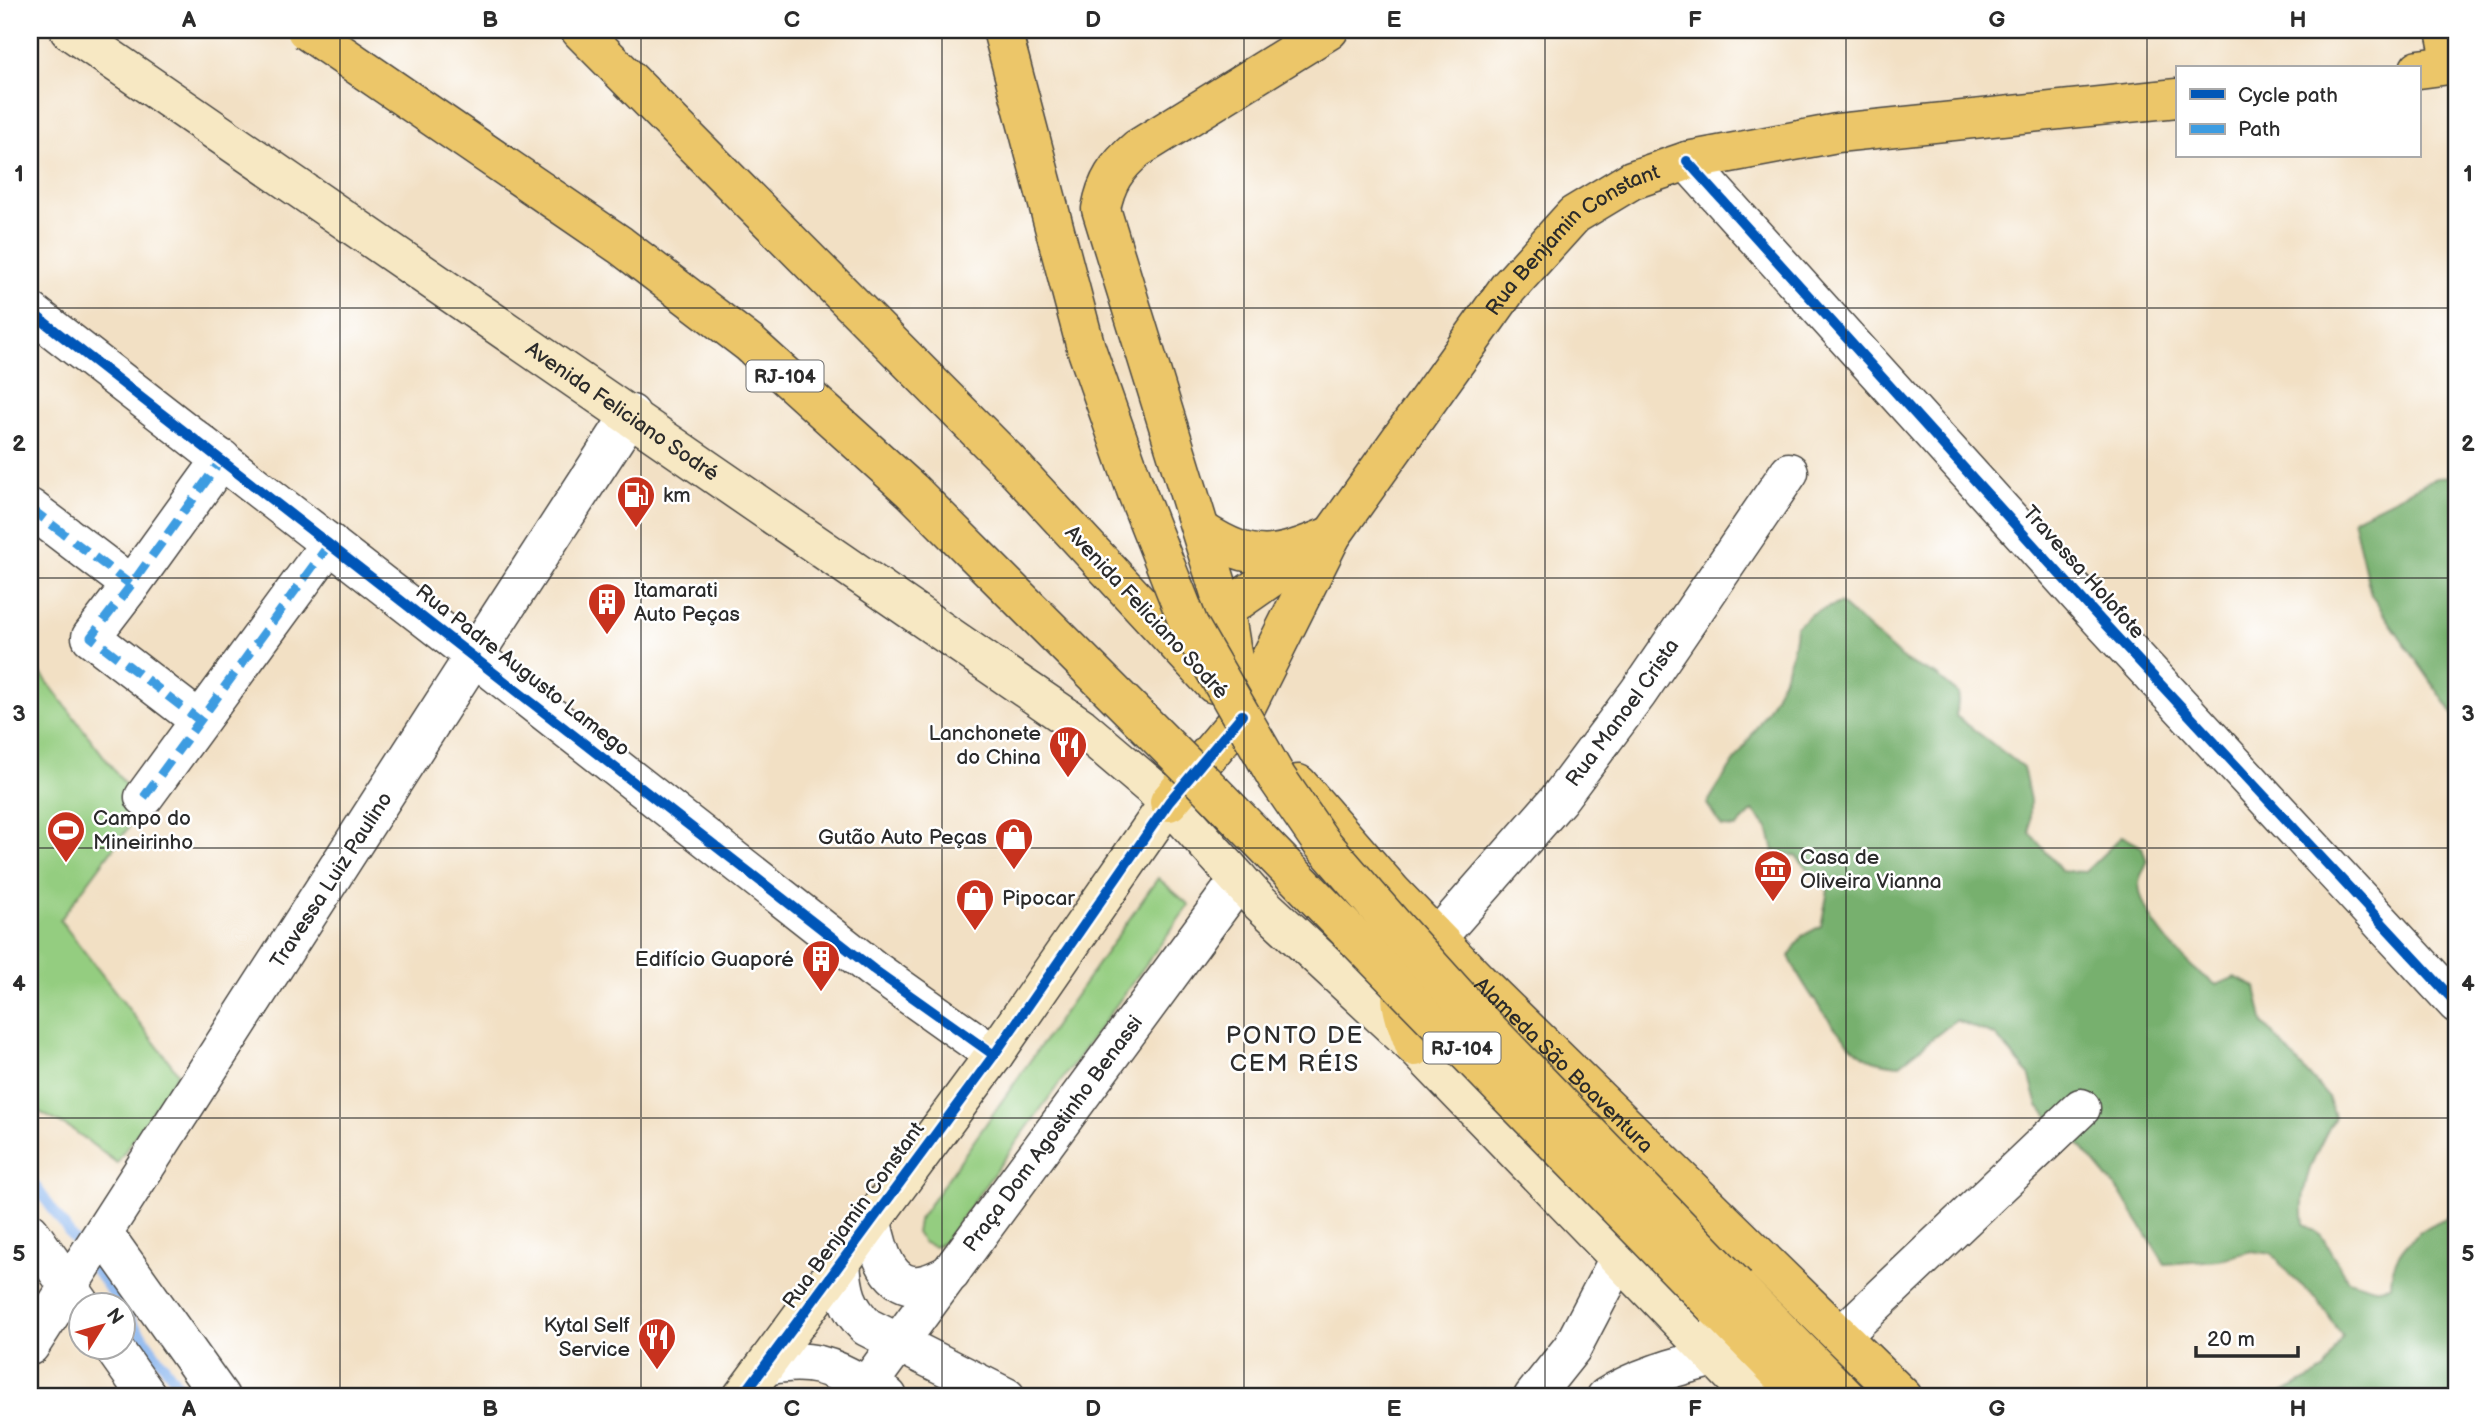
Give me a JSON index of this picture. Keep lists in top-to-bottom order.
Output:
{
  "streets": {
    "main road": [
      "Rua Benjamin Constant",
      "RJ-104",
      "Avenida Feliciano Sodré",
      "Alameda São Boaventura"
    ],
    "street": [
      "Travessa Holofote",
      "Rua Padre Augusto Lamego",
      "Rua Manoel Crista",
      "Travessa Luiz Paulino",
      "Praça Dom Agostinho Benassi"
    ]
  },
  "crossings": [
    ["Rua Benjamin Constant", "Avenida Feliciano Sodré"],
    ["Rua Benjamin Constant", "Travessa Holofote"],
    ["Rua Benjamin Constant", "Rua Padre Augusto Lamego"],
    ["Rua Benjamin Constant", "Alameda São Boaventura"],
    ["Avenida Feliciano Sodré", "Travessa Luiz Paulino"],
    ["Avenida Feliciano Sodré", "Alameda São Boaventura"],
    ["Rua Padre Augusto Lamego", "Travessa Luiz Paulino"],
    ["Rua Manoel Crista", "Alameda São Boaventura"]
  ],
  "districts": ["PONTO DE CEM RÉIS"],
  "places": {
    "fuel station": ["km"],
    "building": ["Itamarati Auto Peças", "Edifício Guaporé"],
    "restaurant": ["Lanchonete do China", "Kytal Self Service"],
    "sports": ["Campo do Mineirinho"],
    "shop": ["Gutão Auto Peças", "Pipocar"],
    "museum": ["Casa de Oliveira Vianna"]
  },
  "legend": ["Cycle path", "Path"],
  "scale_bar": "20 m",
  "north": "top right",
  "grid": {
    "columns": [
      "A",
      "B",
      "C",
      "D",
      "E",
      "F",
      "G",
      "H"
    ],
    "rows": [
      "1",
      "2",
      "3",
      "4",
      "5"
    ]
  }
}
